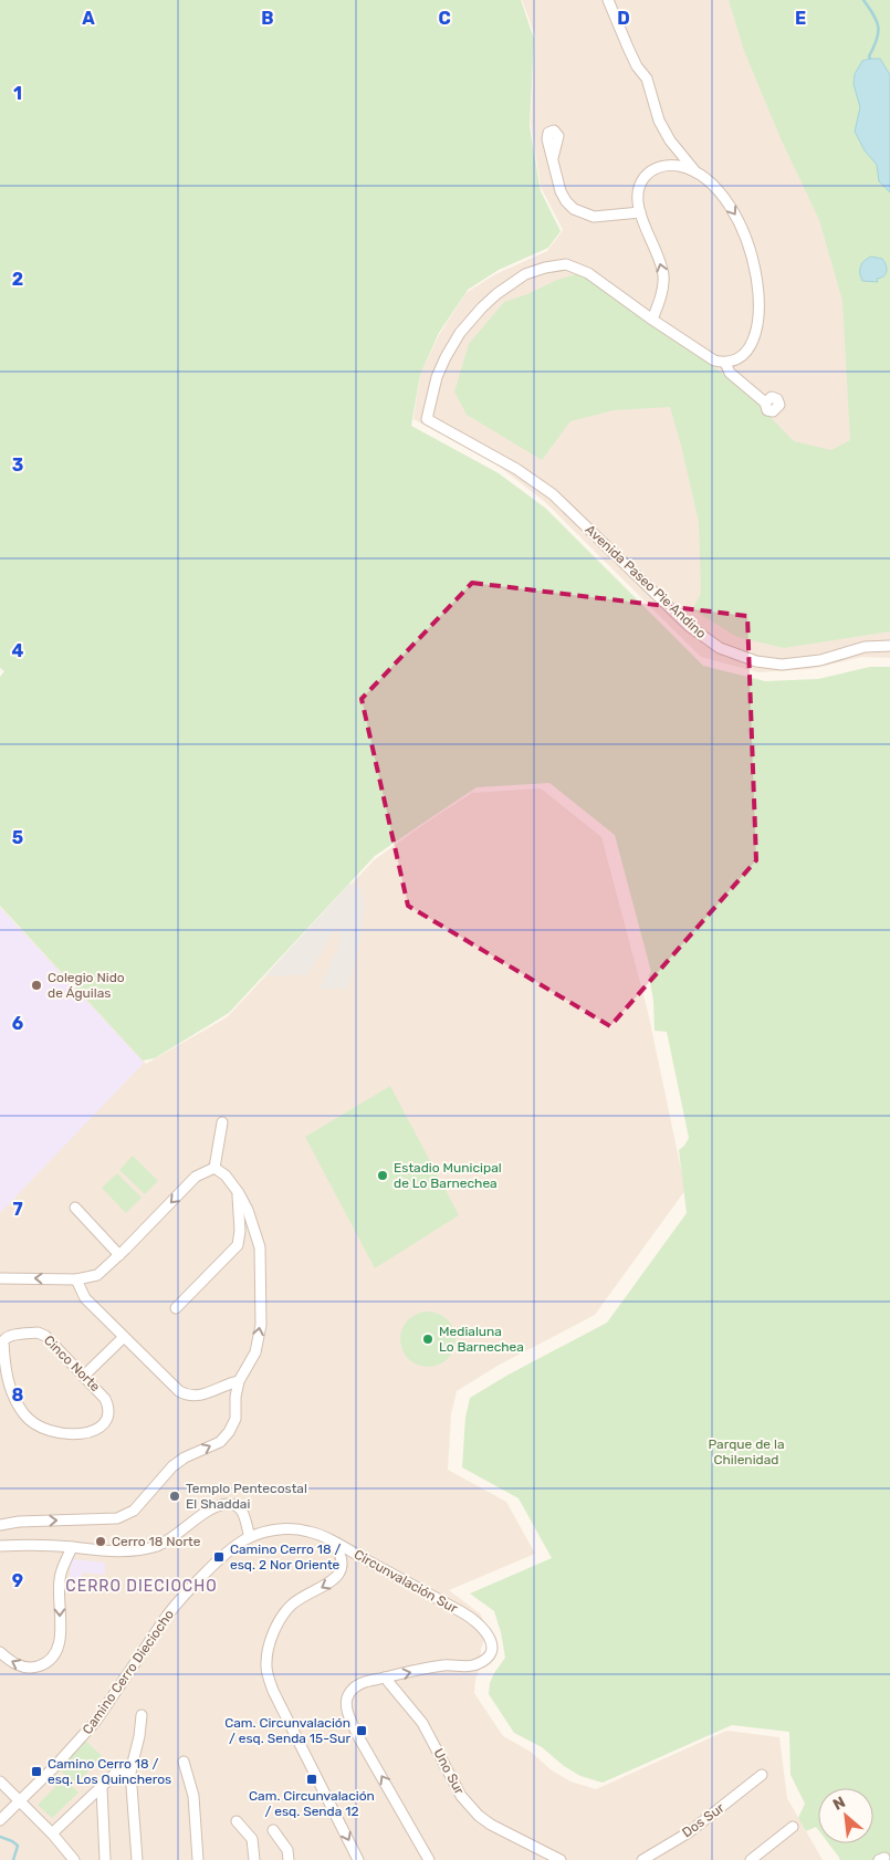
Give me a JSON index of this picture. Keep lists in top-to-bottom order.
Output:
{
  "streets": {
    "street": [
      "Avenida Paseo Pie Andino",
      "Cinco Norte",
      "Circunvalación Sur",
      "Camino Cerro Dieciocho",
      "Uno Sur",
      "Dos Sur"
    ]
  },
  "crossings": [
    ["Circunvalación Sur", "Camino Cerro Dieciocho"],
    ["Circunvalación Sur", "Uno Sur"]
  ],
  "districts": ["CERRO DIECIOCHO"],
  "parks": ["Parque de la Chilenidad"],
  "places": {
    "other": [
      "Colegio Nido de Águilas",
      "Estadio Municipal de Lo Barnechea",
      "Medialuna Lo Barnechea",
      "Templo Pentecostal El Shaddai",
      "Cerro 18 Norte"
    ],
    "transit": [
      "Camino Cerro 18 / esq. 2 Nor Oriente",
      "Cam. Circunvalación / esq. Senda 15-Sur",
      "Camino Cerro 18 / esq. Los Quincheros",
      "Cam. Circunvalación / esq. Senda 12"
    ]
  },
  "north": "top left",
  "grid": {
    "columns": [
      "A",
      "B",
      "C",
      "D",
      "E"
    ],
    "rows": [
      "1",
      "2",
      "3",
      "4",
      "5",
      "6",
      "7",
      "8",
      "9"
    ]
  }
}
